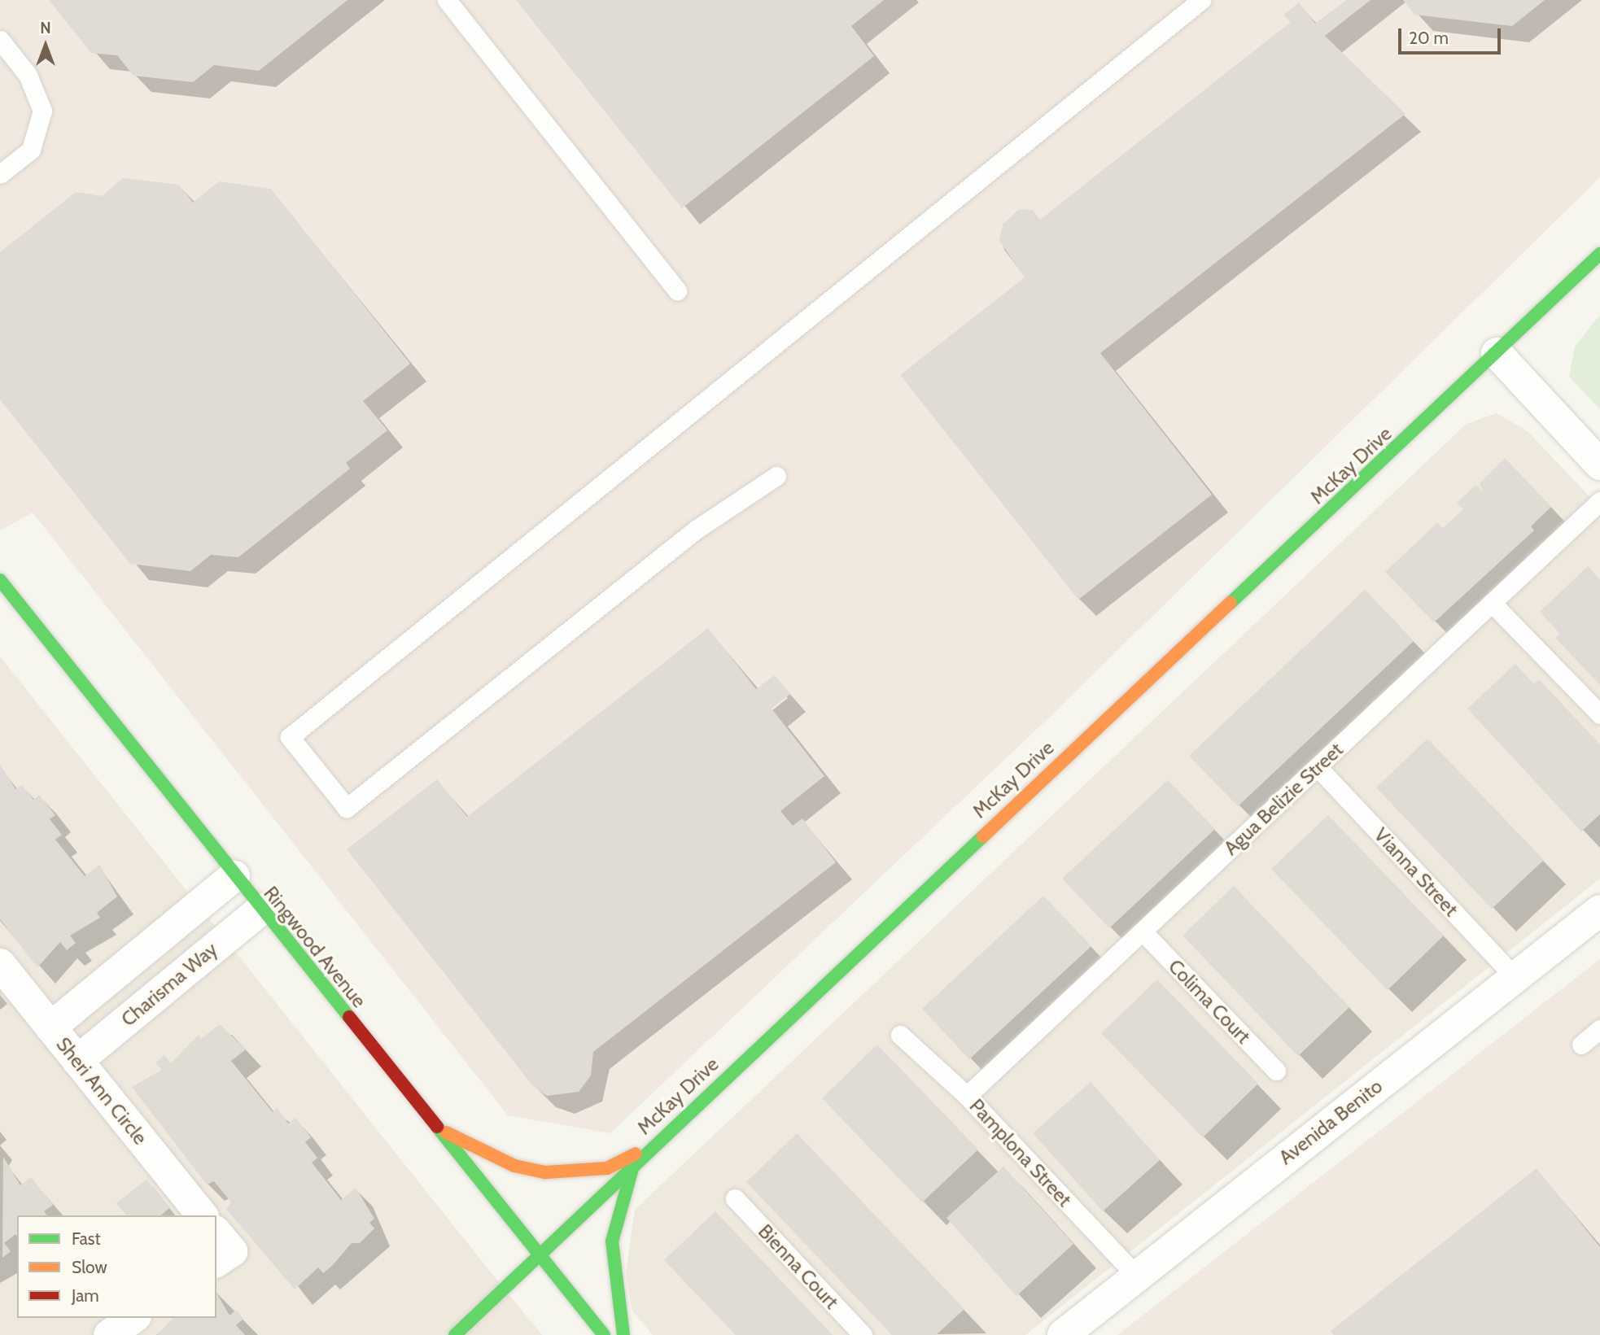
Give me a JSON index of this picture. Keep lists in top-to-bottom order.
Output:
{
  "streets": {
    "street": [
      "McKay Drive",
      "Ringwood Avenue",
      "Charisma Way",
      "Sheri Ann Circle",
      "Avenida Benito"
    ],
    "lane": [
      "Agua Belizie Street",
      "Vianna Street",
      "Colima Court",
      "Pamplona Street",
      "Bienna Court"
    ]
  },
  "crossings": [
    ["McKay Drive", "Ringwood Avenue"],
    ["Agua Belizie Street", "Vianna Street"],
    ["Agua Belizie Street", "Colima Court"],
    ["Agua Belizie Street", "Pamplona Street"],
    ["Vianna Street", "Avenida Benito"],
    ["Ringwood Avenue", "Charisma Way"],
    ["Charisma Way", "Sheri Ann Circle"],
    ["Avenida Benito", "Pamplona Street"]
  ],
  "legend": ["Fast", "Slow", "Jam"],
  "scale_bar": "20 m",
  "north": "top"
}
